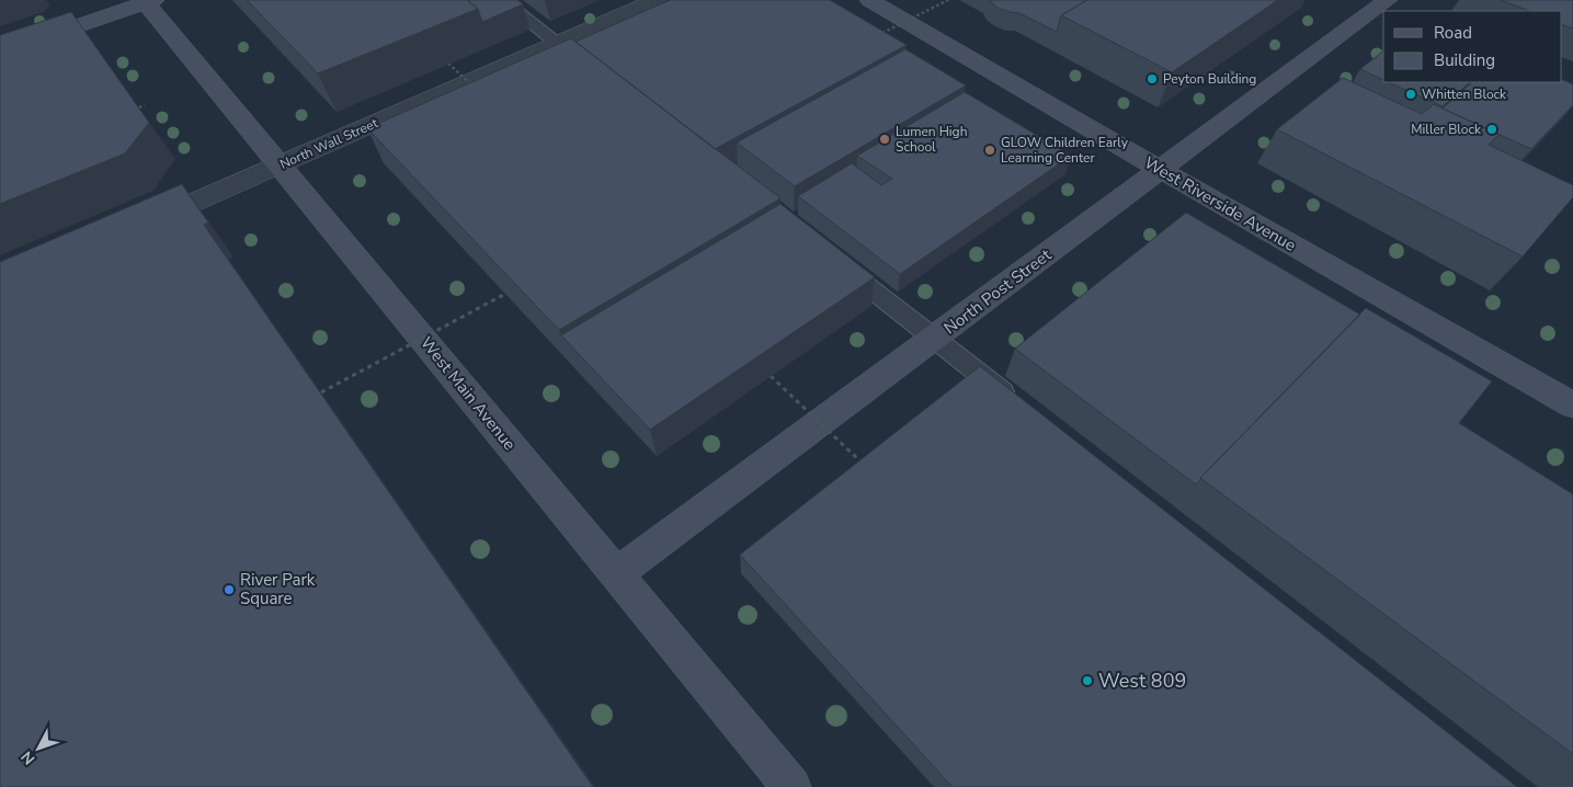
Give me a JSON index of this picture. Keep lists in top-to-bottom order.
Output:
{
  "streets": {
    "street": [
      "North Wall Street",
      "West Riverside Avenue",
      "North Post Street",
      "West Main Avenue"
    ]
  },
  "crossings": [
    ["North Wall Street", "West Main Avenue"],
    ["West Riverside Avenue", "North Post Street"],
    ["North Post Street", "West Main Avenue"]
  ],
  "places": [
    "Peyton Building",
    "Whitten Block",
    "Miller Block",
    "Lumen High School",
    "GLOW Children Early Learning Center",
    "River Park Square",
    "West 809"
  ],
  "legend": ["Road", "Building"],
  "north": "bottom left"
}
